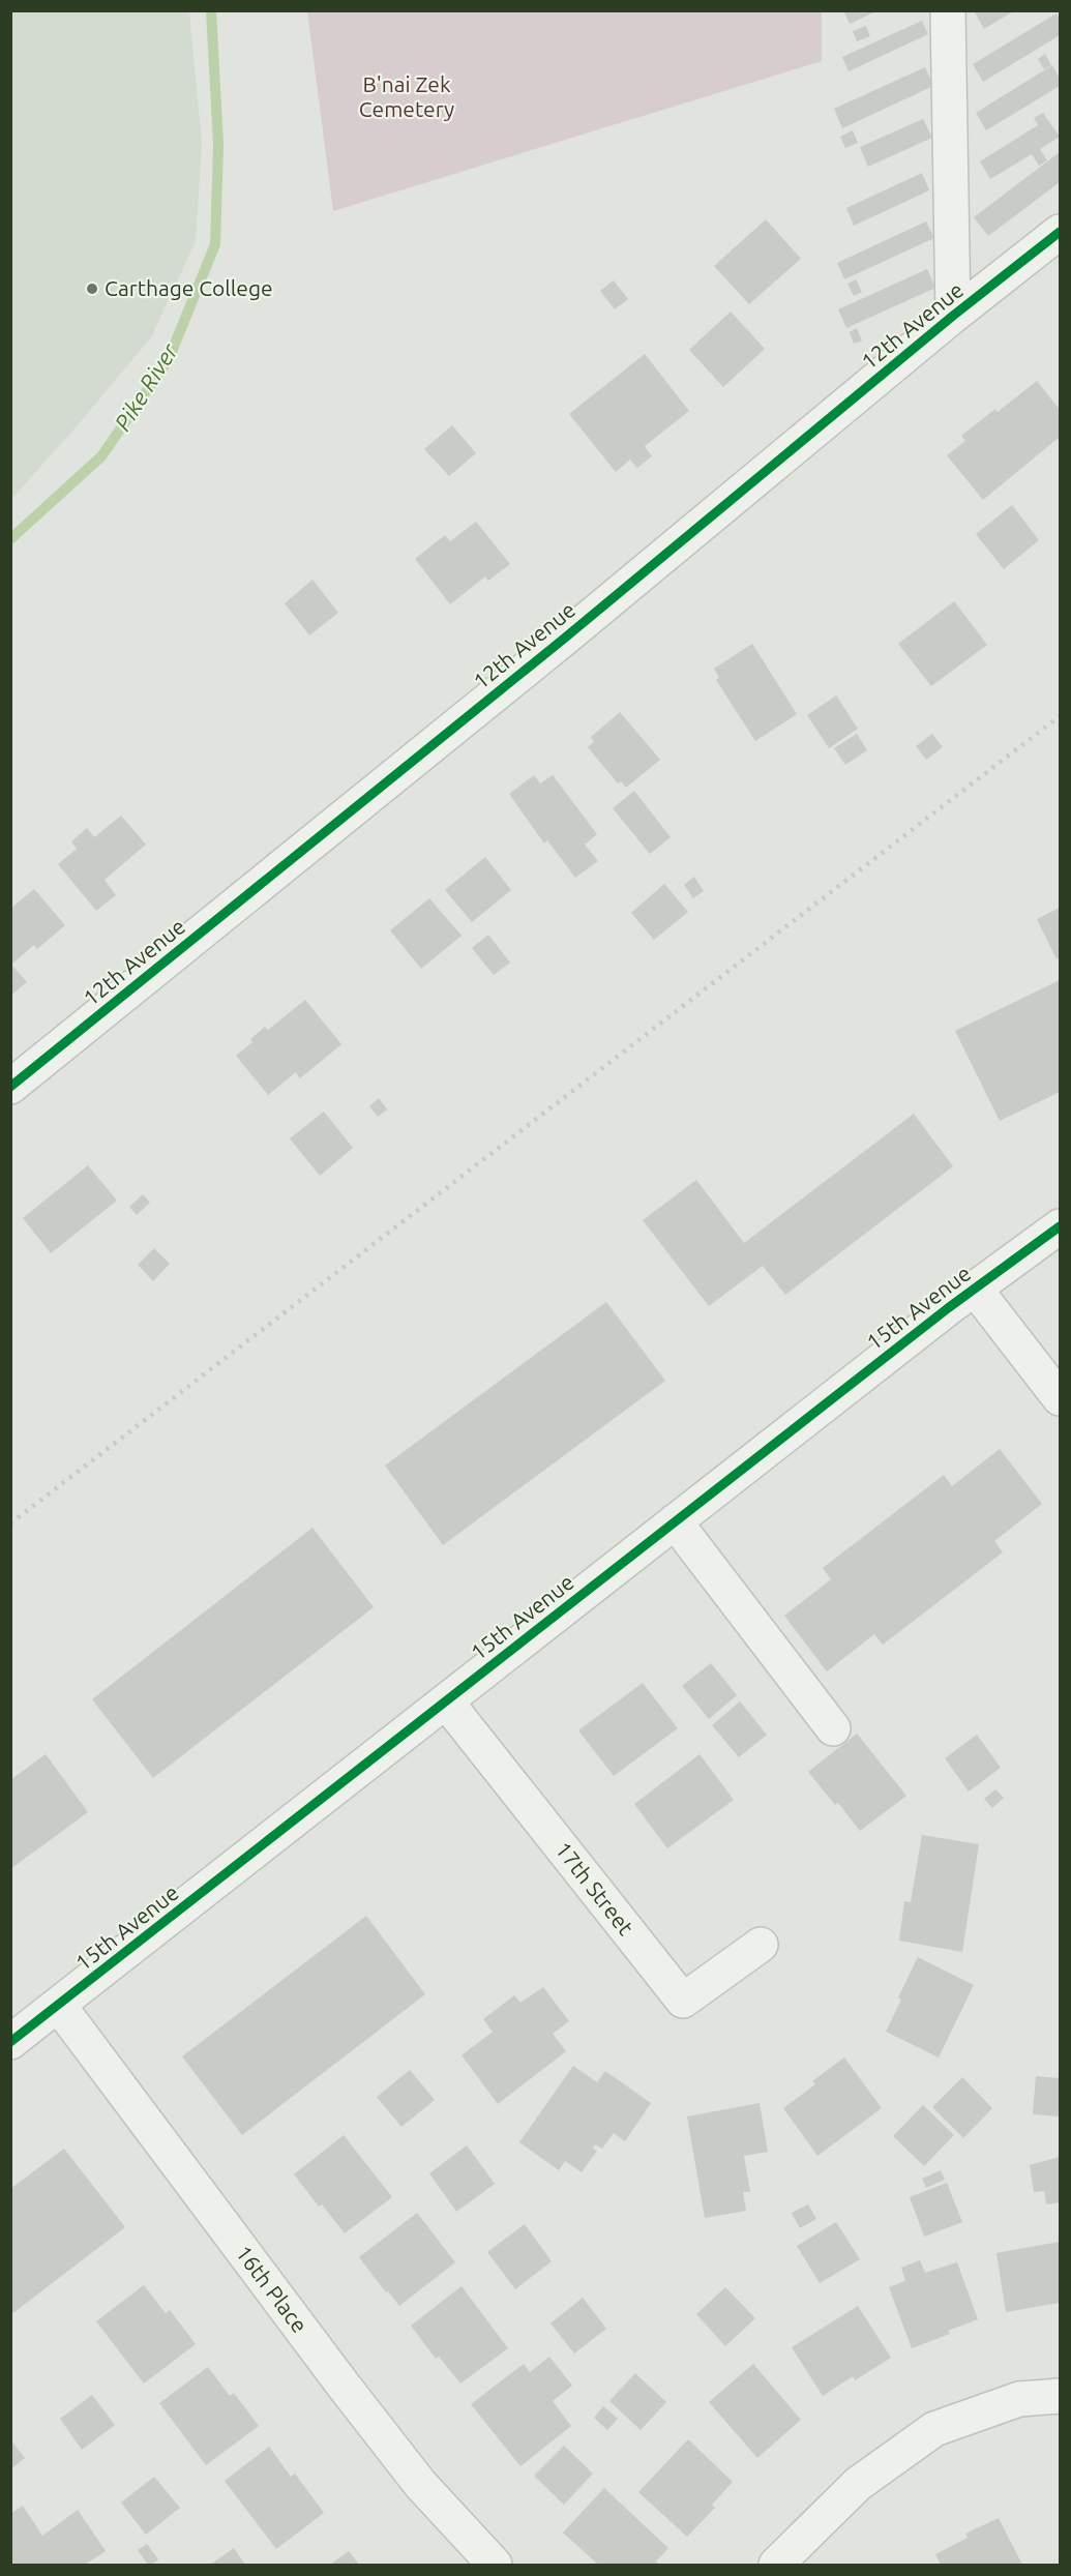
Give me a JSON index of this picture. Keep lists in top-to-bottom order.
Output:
{
  "streets": {
    "street": [
      "12th Avenue",
      "15th Avenue",
      "17th Street",
      "16th Place"
    ]
  },
  "crossings": [
    ["15th Avenue", "17th Street"],
    ["15th Avenue", "16th Place"]
  ],
  "water": ["Pike River"],
  "parks": ["B'nai Zek Cemetery"],
  "places": ["Carthage College"]
}
